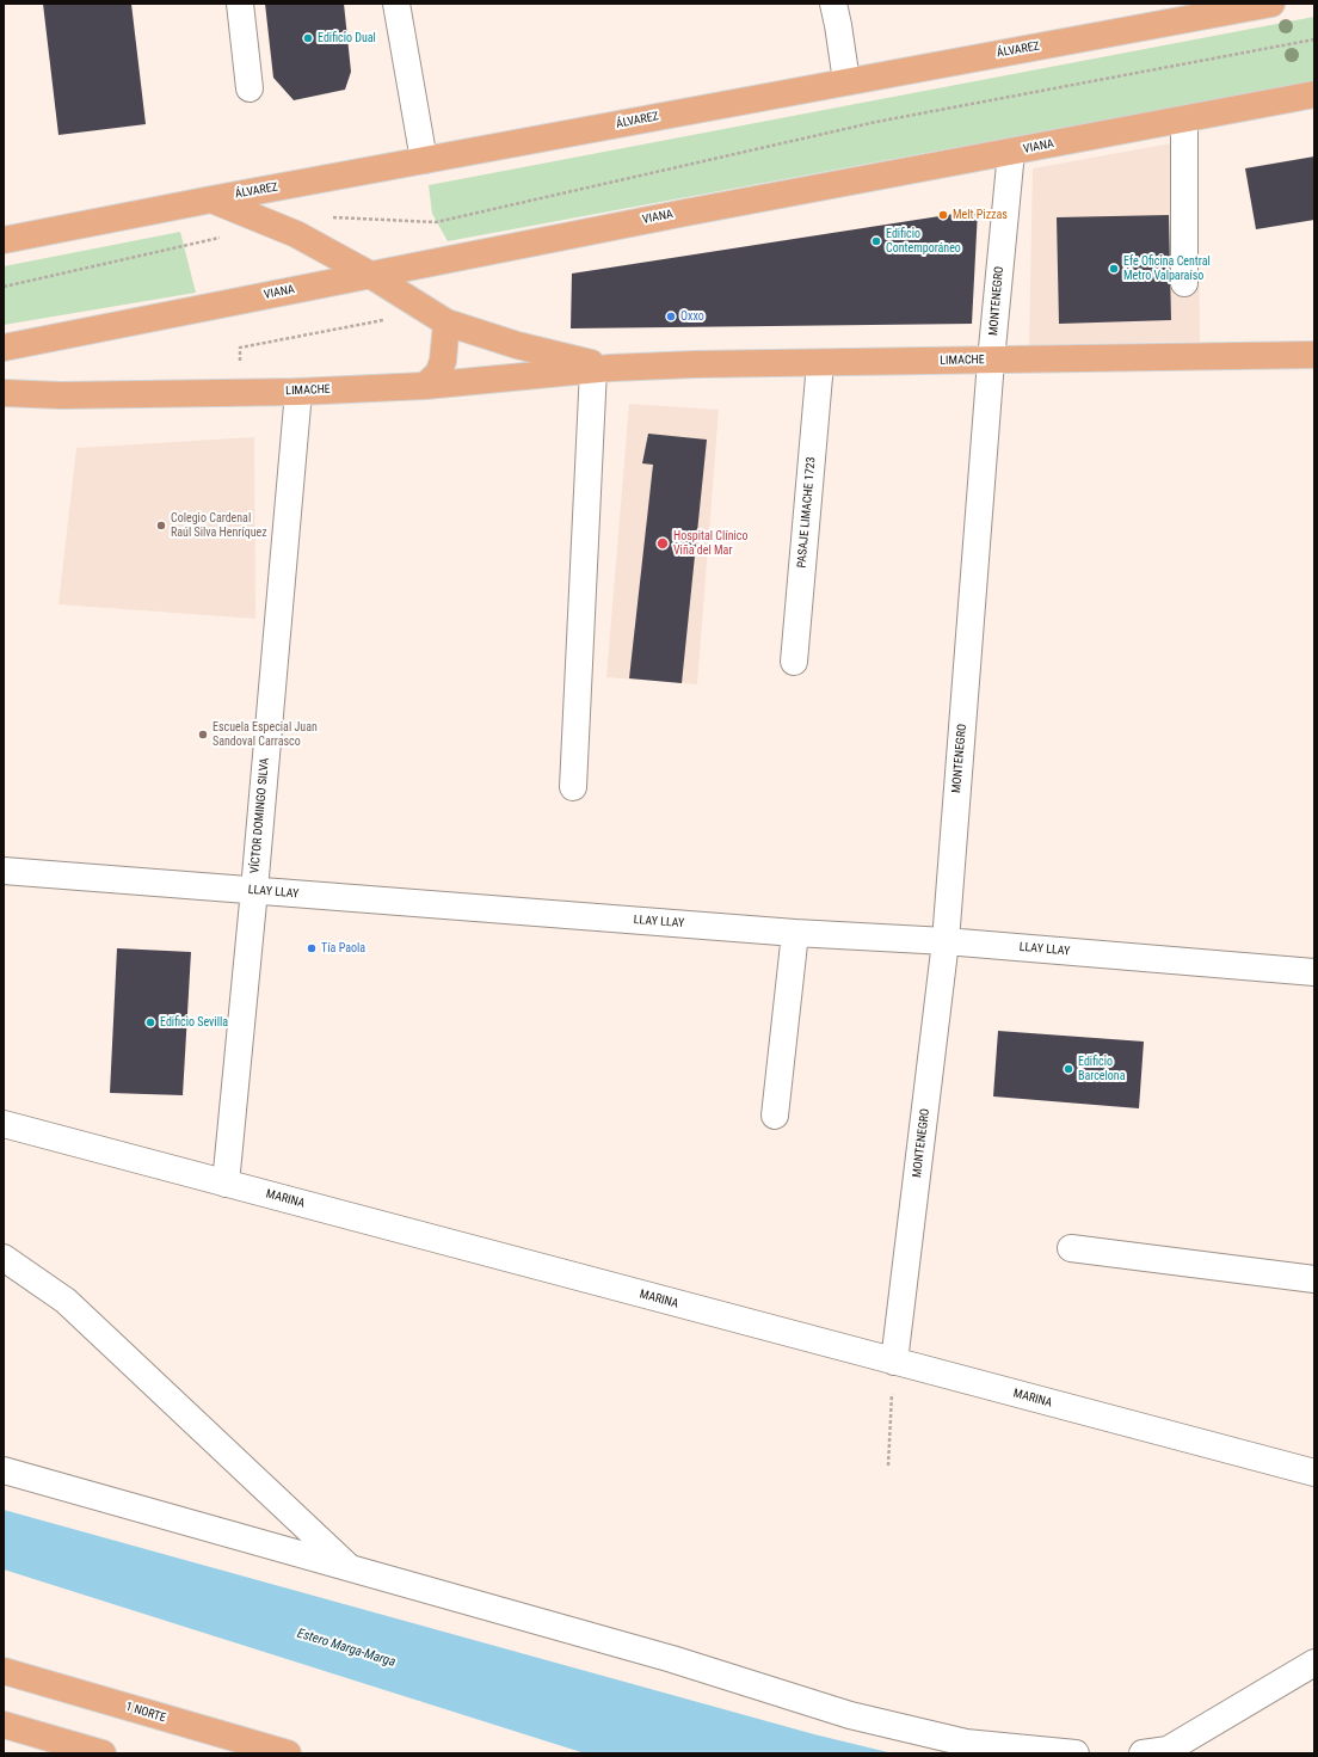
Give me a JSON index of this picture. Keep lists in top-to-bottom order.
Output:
{
  "streets": {
    "main road": [
      "ÁLVAREZ",
      "VIANA",
      "LIMACHE",
      "1 NORTE"
    ],
    "street": [
      "MONTENEGRO",
      "PASAJE LIMACHE 1723",
      "VÍCTOR DOMINGO SILVA",
      "LLAY LLAY",
      "MARINA"
    ]
  },
  "crossings": [
    ["ÁLVAREZ", "LIMACHE"],
    ["VIANA", "MONTENEGRO"],
    ["VIANA", "LIMACHE"],
    ["MONTENEGRO", "LIMACHE"],
    ["MONTENEGRO", "LLAY LLAY"],
    ["MONTENEGRO", "MARINA"],
    ["LIMACHE", "PASAJE LIMACHE 1723"],
    ["LIMACHE", "VÍCTOR DOMINGO SILVA"],
    ["VÍCTOR DOMINGO SILVA", "LLAY LLAY"],
    ["VÍCTOR DOMINGO SILVA", "MARINA"]
  ],
  "water": ["Estero Marga-Marga"],
  "places": [
    "Edificio Dual",
    "Melt Pizzas",
    "Edificio Contemporáneo",
    "Efe Oficina Central Metro Valparaíso",
    "Oxxo",
    "Colegio Cardenal Raúl Silva Henríquez",
    "Hospital Clínico Viña del Mar",
    "Escuela Especial Juan Sandoval Carrasco",
    "Tía Paola",
    "Edificio Sevilla",
    "Edificio Barcelona"
  ]
}
